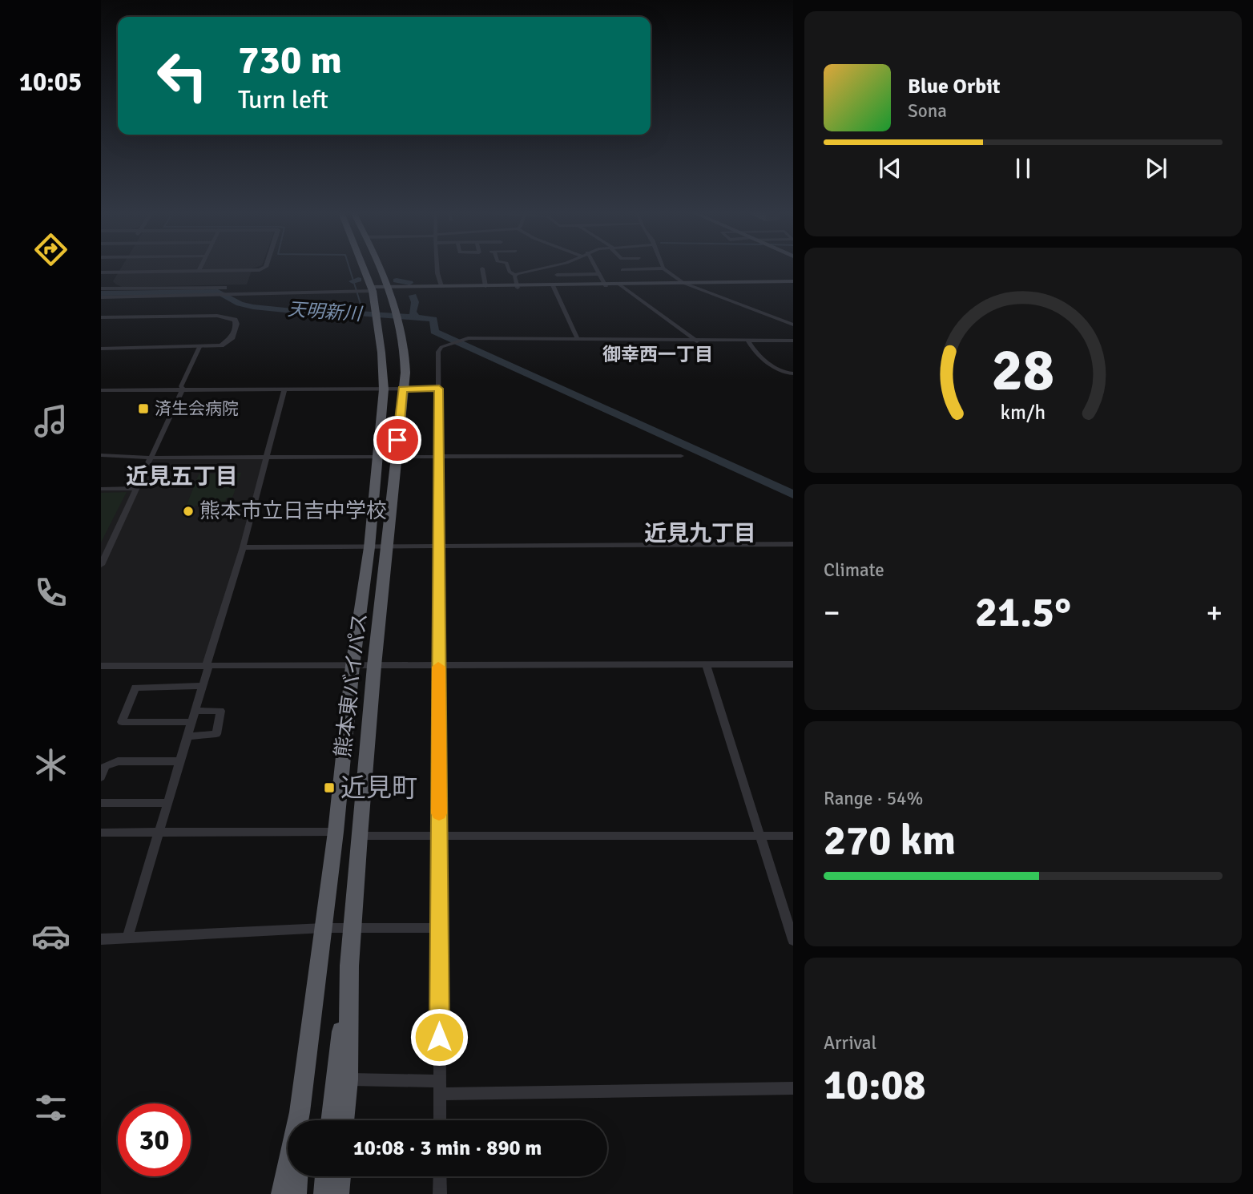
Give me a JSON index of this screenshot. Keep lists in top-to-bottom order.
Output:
{
  "streets": {
    "highway": ["熊本東バイパス"]
  },
  "districts": ["御幸西一丁目", "近見五丁目", "近見九丁目"],
  "water": ["天明新川"],
  "places": {
    "transit": ["済生会病院", "近見町"],
    "other": ["熊本市立日吉中学校"]
  },
  "page": {
    "tabs": "10:05",
    "turn": ["730 m", "Turn left"],
    "song": ["Blue Orbit", "Sona"],
    "tile": [
      "Climate",
      ["Range · 54%", "270 km"],
      ["Arrival", "10:08"]
    ],
    "heat": ["−", "21.5°", "+"],
    "limit": "30",
    "trip": "10:08 · 3 min · 890 m",
    "gauge": ["28", "km/h"]
  }
}
